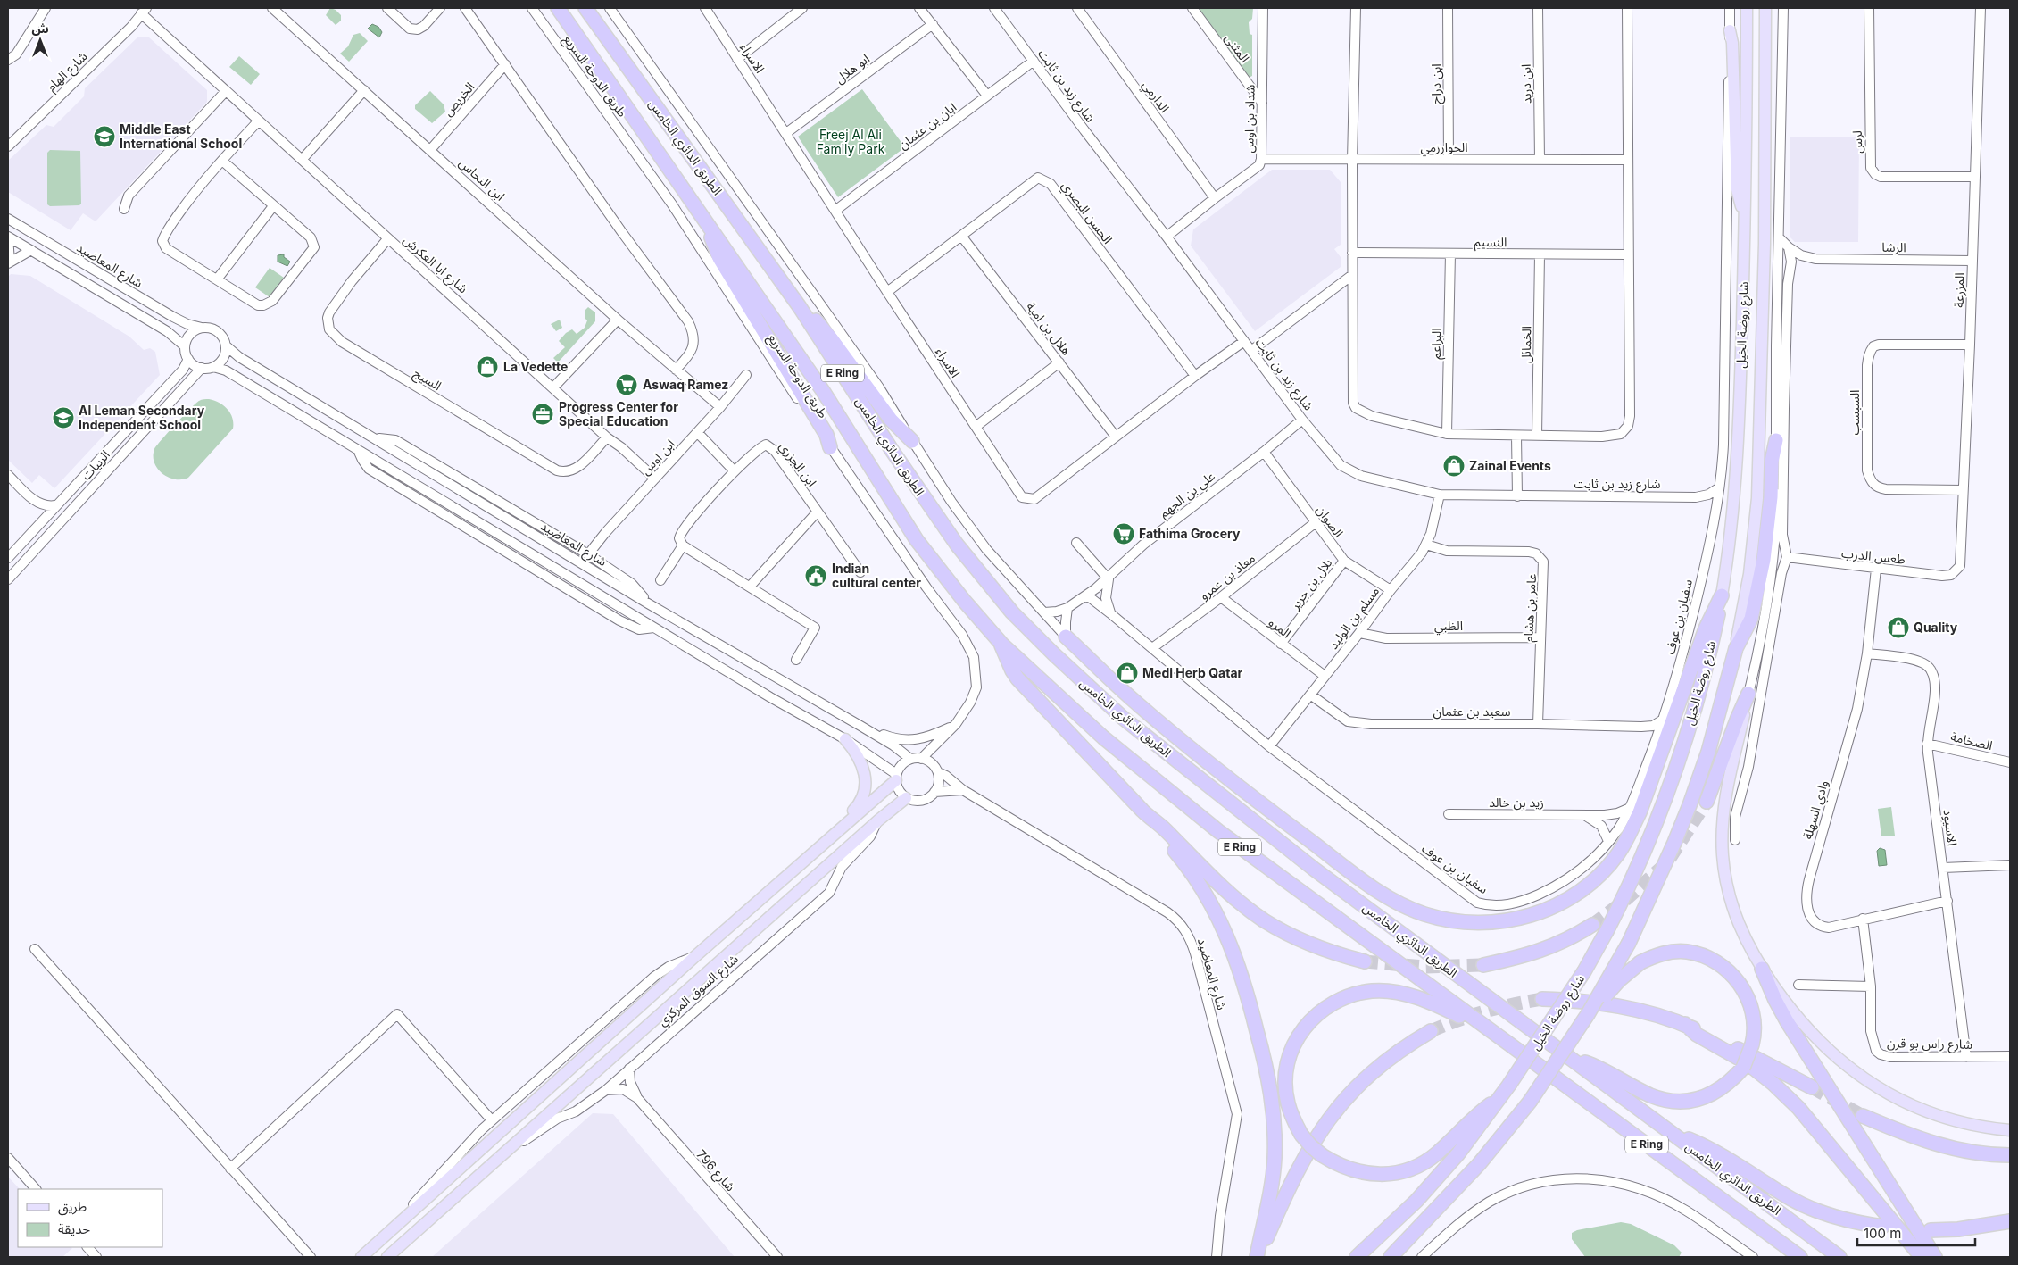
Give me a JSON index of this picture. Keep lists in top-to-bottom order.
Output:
{
  "streets": {
    "highway": ["الطريق الدائري الخامس", "شارع روضة الخيل", "E Ring"],
    "main road": ["شارع السوق المركزي"],
    "street": [
      "المثنى",
      "الاسراء",
      "ابو هلال",
      "شارع الهام",
      "طريق الدوحة السريع",
      "ابن دراج",
      "ابن دريد",
      "شارع زيد بن ثابت",
      "الدارمي",
      "الخريص",
      "شداد بن اوس",
      "ابان بن عثمان",
      "لرس",
      "الخوارزمي",
      "ابن النحاس",
      "الحسن البصري",
      "النسيم",
      "الرشا",
      "شارع ابا العكرش",
      "شارع المعاضيد",
      "المزرعة",
      "هلال بن امية",
      "البراعم",
      "الخمائل",
      "السيج",
      "السبسب",
      "ابن اوس",
      "ابن الجزري",
      "الربيات",
      "علي بن الجهم",
      "الصوان",
      "طعس الدرب",
      "معاذ بن عمرو",
      "بلال بن جرير",
      "عامر بن هشام",
      "سفيان بن عوف",
      "مسلم بن الوليد",
      "الظبي",
      "المرو",
      "سعيد بن عثمان",
      "الصخامة",
      "زيد بن خالد",
      "وادي السهلة",
      "الاسيود",
      "شارع راس بو قرن",
      "شارع 796"
    ]
  },
  "crossings": [
    ["المثنى", "شداد بن اوس"],
    ["الاسراء", "ابو هلال"],
    ["الاسراء", "شارع زيد بن ثابت"],
    ["الاسراء", "ابان بن عثمان"],
    ["الاسراء", "الحسن البصري"],
    ["الاسراء", "هلال بن امية"],
    ["شارع الهام", "شارع ابا العكرش"],
    ["طريق الدوحة السريع", "شارع المعاضيد"],
    ["طريق الدوحة السريع", "شارع السوق المركزي"],
    ["ابن دراج", "الخوارزمي"],
    ["ابن دريد", "الخوارزمي"],
    ["شارع زيد بن ثابت", "شداد بن اوس"],
    ["شارع زيد بن ثابت", "ابان بن عثمان"],
    ["شارع زيد بن ثابت", "شارع روضة الخيل"],
    ["شارع زيد بن ثابت", "علي بن الجهم"],
    ["شارع زيد بن ثابت", "سفيان بن عوف"],
    ["شارع زيد بن ثابت", "مسلم بن الوليد"],
    ["الدارمي", "شداد بن اوس"],
    ["الخريص", "ابن النحاس"],
    ["شداد بن اوس", "الخوارزمي"],
    ["لرس", "المزرعة"],
    ["ابن النحاس", "ابن اوس"],
    ["الحسن البصري", "هلال بن امية"],
    ["النسيم", "البراعم"],
    ["النسيم", "الخمائل"],
    ["الرشا", "المزرعة"],
    ["شارع ابا العكرش", "السيج"],
    ["شارع ابا العكرش", "ابن اوس"],
    ["شارع المعاضيد", "الربيات"],
    ["شارع المعاضيد", "شارع السوق المركزي"],
    ["المزرعة", "السبسب"],
    ["المزرعة", "طعس الدرب"],
    ["شارع روضة الخيل", "سفيان بن عوف"],
    ["علي بن الجهم", "الصوان"],
    ["علي بن الجهم", "سفيان بن عوف"],
    ["الصوان", "معاذ بن عمرو"],
    ["الصوان", "بلال بن جرير"],
    ["الصوان", "مسلم بن الوليد"],
    ["طعس الدرب", "وادي السهلة"],
    ["معاذ بن عمرو", "سفيان بن عوف"],
    ["معاذ بن عمرو", "المرو"],
    ["بلال بن جرير", "المرو"],
    ["عامر بن هشام", "مسلم بن الوليد"],
    ["عامر بن هشام", "الظبي"],
    ["عامر بن هشام", "سعيد بن عثمان"],
    ["سفيان بن عوف", "مسلم بن الوليد"],
    ["سفيان بن عوف", "سعيد بن عثمان"],
    ["سفيان بن عوف", "زيد بن خالد"],
    ["مسلم بن الوليد", "الظبي"],
    ["مسلم بن الوليد", "المرو"],
    ["مسلم بن الوليد", "سعيد بن عثمان"],
    ["الصخامة", "الاسيود"],
    ["وادي السهلة", "الاسيود"],
    ["وادي السهلة", "شارع راس بو قرن"],
    ["الاسيود", "شارع راس بو قرن"],
    ["شارع السوق المركزي", "شارع 796"]
  ],
  "parks": ["Freej Al Ali Family Park"],
  "places": {
    "school or university": ["Middle East International School", "Al Leman Secondary Independent School"],
    "shop": [
      "La Vedette",
      "Zainal Events",
      "Quality",
      "Medi Herb Qatar"
    ],
    "supermarket": ["Aswaq Ramez", "Fathima Grocery"],
    "office": ["Progress Center for Special Education"],
    "public building": ["Indian cultural center"]
  },
  "legend": ["طريق", "حديقة"],
  "scale_bar": "100 m",
  "north": "top"
}
